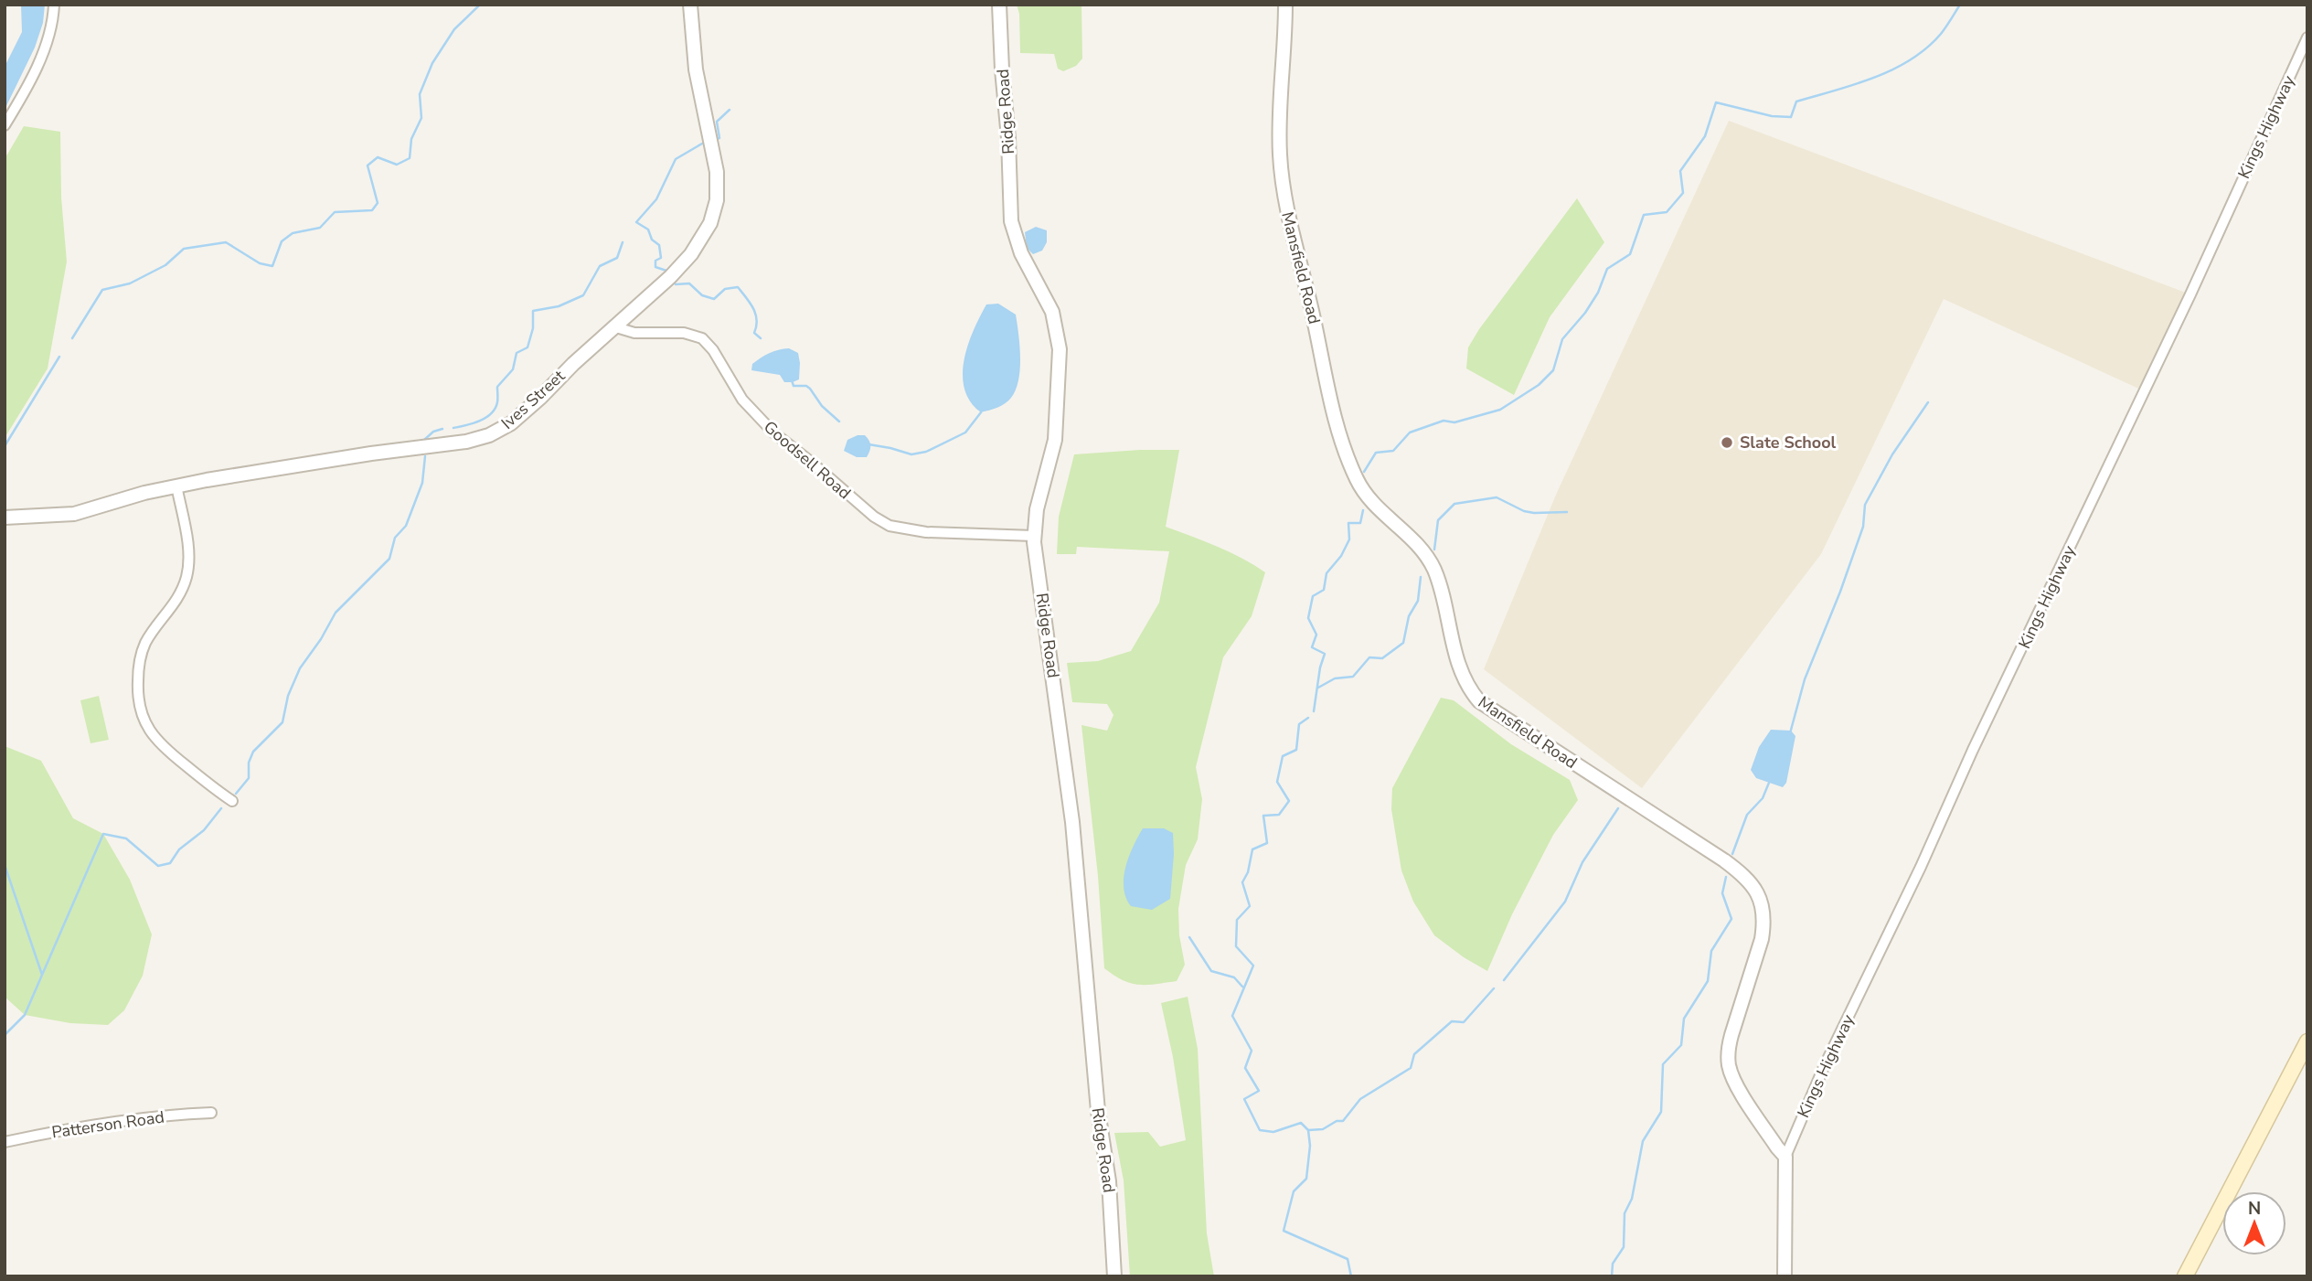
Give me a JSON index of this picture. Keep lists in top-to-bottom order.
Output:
{
  "streets": {
    "street": [
      "Ridge Road",
      "Kings Highway",
      "Mansfield Road",
      "Ives Street",
      "Goodsell Road",
      "Patterson Road"
    ]
  },
  "crossings": [
    ["Ridge Road", "Goodsell Road"],
    ["Kings Highway", "Mansfield Road"],
    ["Ives Street", "Goodsell Road"]
  ],
  "places": ["Slate School"],
  "north": "top"
}
